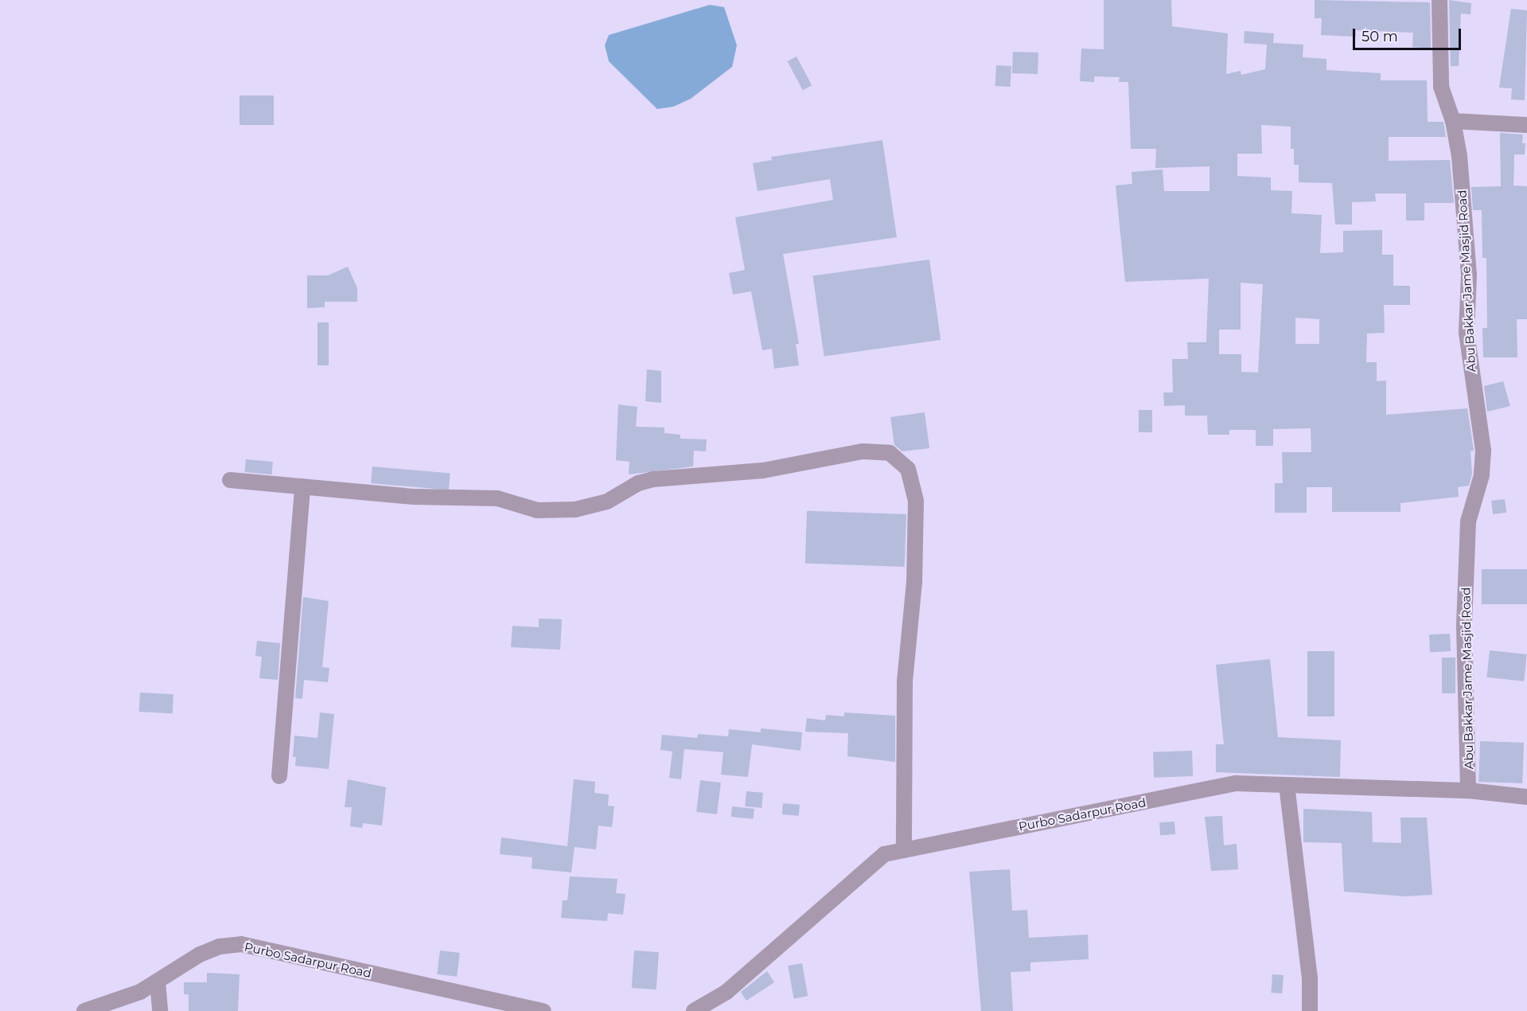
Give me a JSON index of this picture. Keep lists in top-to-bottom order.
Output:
{
  "streets": {
    "street": ["Abu Bakkar Jame Masjid Road", "Purbo Sadarpur Road"]
  },
  "crossings": [
    ["Abu Bakkar Jame Masjid Road", "Purbo Sadarpur Road"]
  ],
  "scale_bar": "50 m"
}
